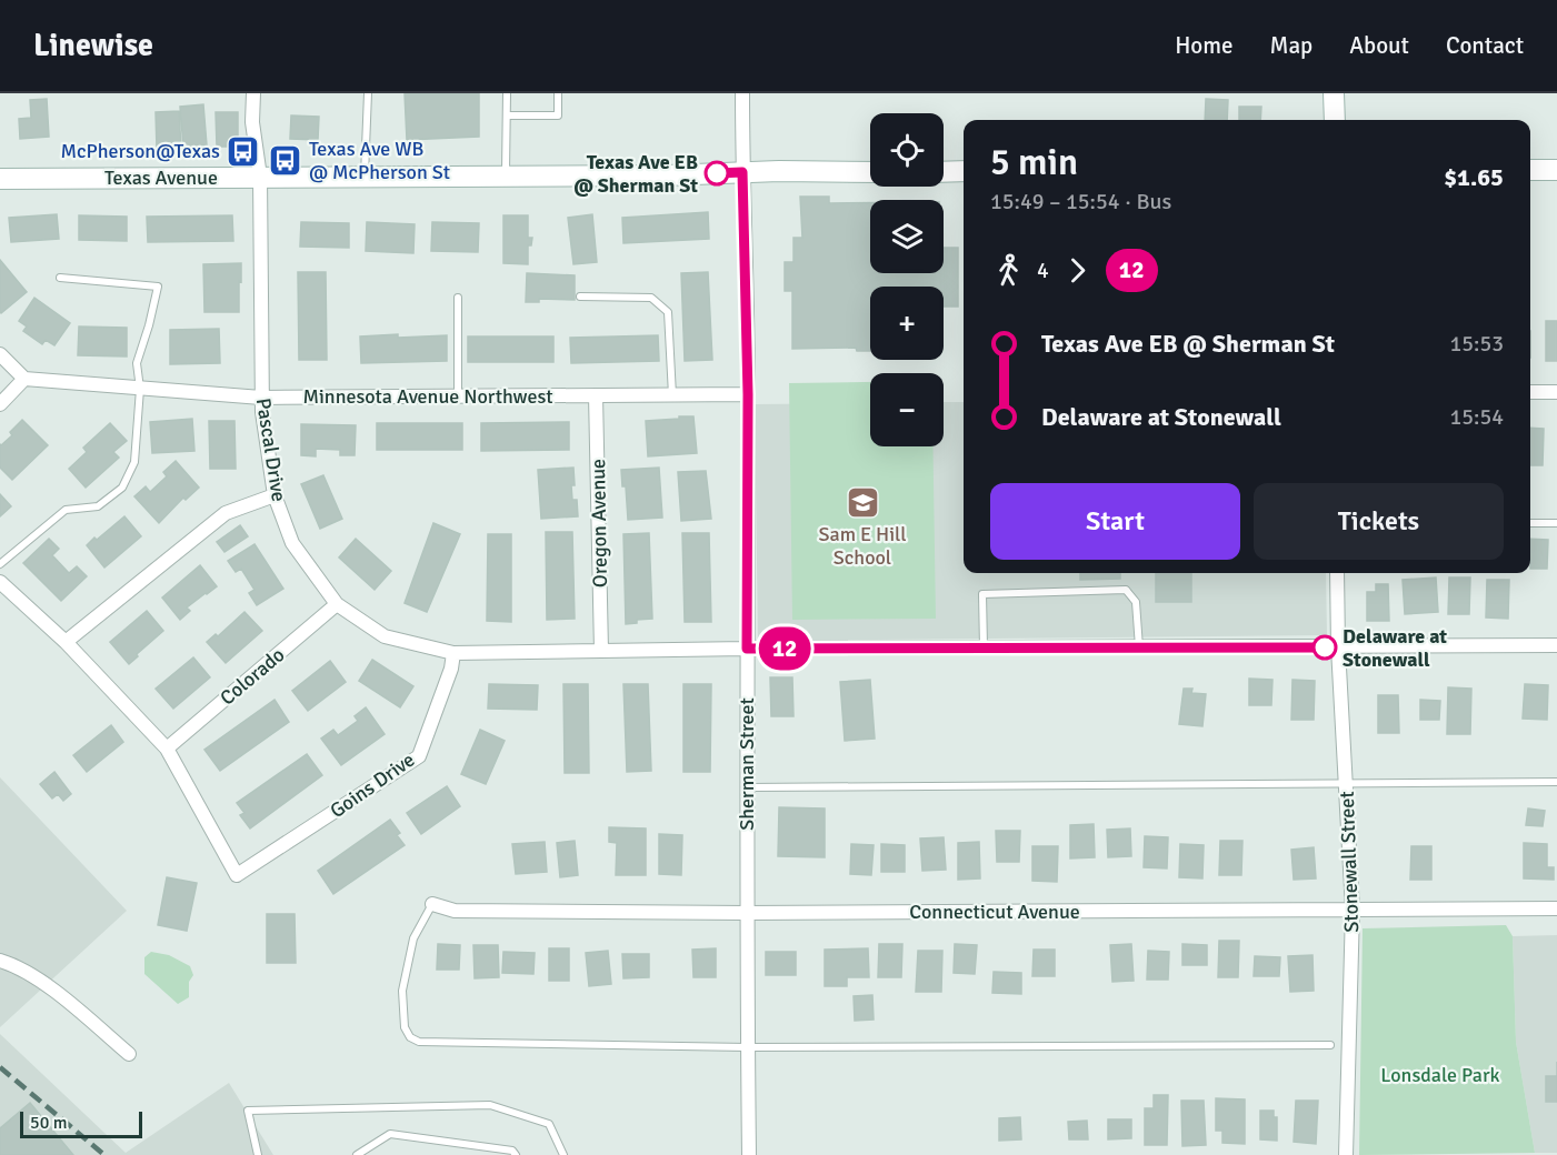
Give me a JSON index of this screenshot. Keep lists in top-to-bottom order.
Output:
{
  "streets": {
    "street": [
      "Texas Avenue",
      "Minnesota Avenue Northwest",
      "Pascal Drive",
      "Oregon Avenue",
      "Colorado",
      "Sherman Street",
      "Goins Drive",
      "Stonewall Street",
      "Connecticut Avenue"
    ]
  },
  "crossings": [
    ["Texas Avenue", "Pascal Drive"],
    ["Texas Avenue", "Sherman Street"],
    ["Minnesota Avenue Northwest", "Pascal Drive"],
    ["Minnesota Avenue Northwest", "Oregon Avenue"],
    ["Minnesota Avenue Northwest", "Sherman Street"],
    ["Pascal Drive", "Oregon Avenue"],
    ["Pascal Drive", "Colorado"],
    ["Pascal Drive", "Sherman Street"],
    ["Pascal Drive", "Goins Drive"],
    ["Pascal Drive", "Stonewall Street"],
    ["Colorado", "Goins Drive"],
    ["Sherman Street", "Connecticut Avenue"],
    ["Stonewall Street", "Connecticut Avenue"]
  ],
  "parks": ["Lonsdale Park"],
  "places": {
    "bus stop": ["McPherson@Texas", "Texas Ave WB @ McPherson St"],
    "other": ["Texas Ave EB @ Sherman St", "Delaware at Stonewall"],
    "school or university": ["Sam E Hill School"]
  },
  "lines": ["bus line 12"],
  "scale_bar": "50 m",
  "page": {
    "header": "Linewise",
    "nav": [
      "Home",
      "Map",
      "About",
      "Contact"
    ],
    "on_map": "12",
    "map_buttons": ["+", "−"],
    "heading": ["5 min", "15:49 – 15:54 · Bus", "$1.65"],
    "legs": ["4", "12"],
    "list": [
      {
        "name": "Texas Ave EB @ Sherman St",
        "value": "15:53"
      },
      {
        "name": "Delaware at Stonewall",
        "value": "15:54"
      }
    ],
    "buttons": ["Start", "Tickets"],
    "scale": "50 m"
  }
}
